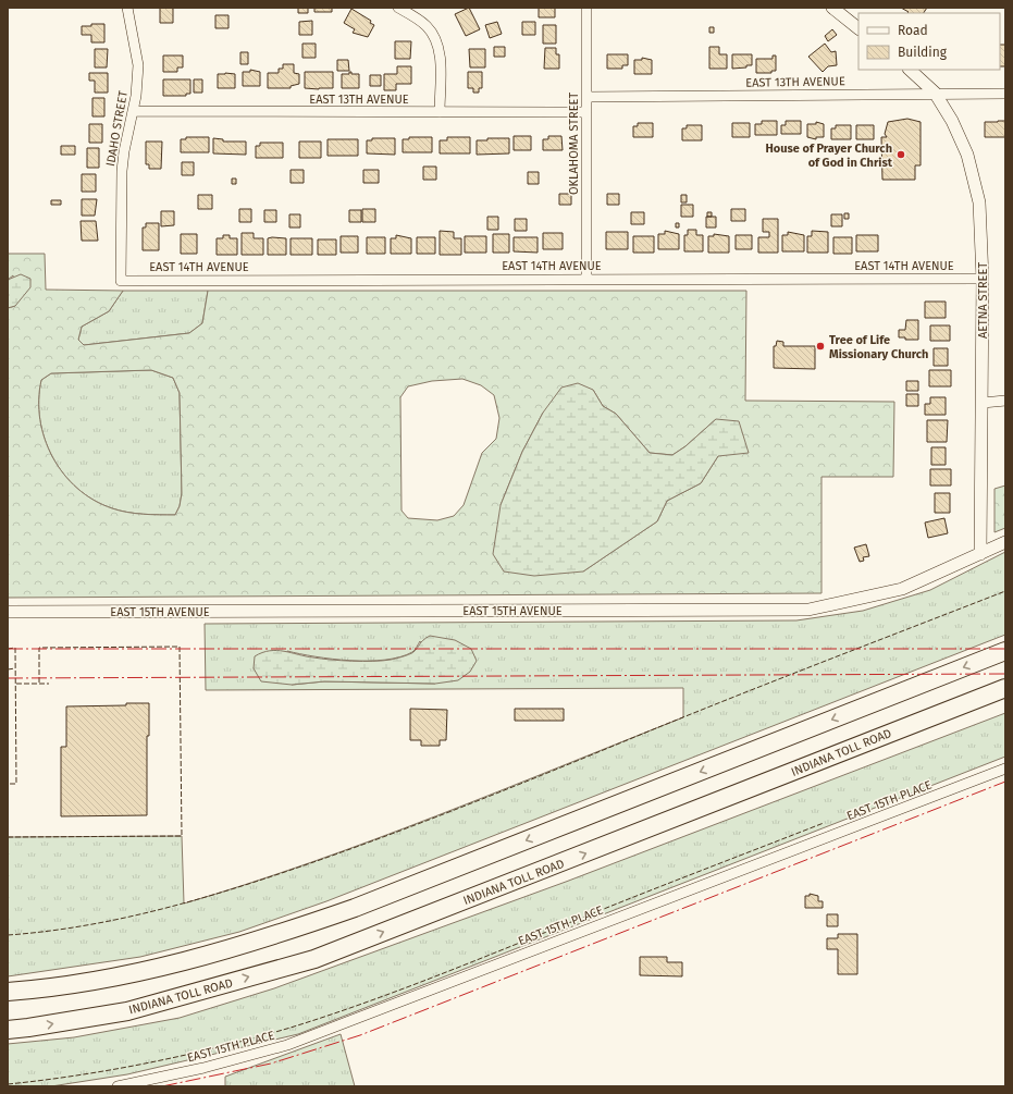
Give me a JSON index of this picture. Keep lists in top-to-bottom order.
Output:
{
  "streets": {
    "highway": ["INDIANA TOLL ROAD"],
    "street": [
      "EAST 13TH AVENUE",
      "IDAHO STREET",
      "OKLAHOMA STREET",
      "EAST 14TH AVENUE",
      "AETNA STREET",
      "EAST 15TH AVENUE",
      "EAST 15TH PLACE"
    ]
  },
  "crossings": [
    ["EAST 13TH AVENUE", "IDAHO STREET"],
    ["EAST 13TH AVENUE", "OKLAHOMA STREET"],
    ["EAST 13TH AVENUE", "AETNA STREET"],
    ["IDAHO STREET", "EAST 14TH AVENUE"],
    ["OKLAHOMA STREET", "EAST 14TH AVENUE"],
    ["EAST 14TH AVENUE", "AETNA STREET"],
    ["AETNA STREET", "EAST 15TH AVENUE"]
  ],
  "places": ["House of Prayer Church of God in Christ", "Tree of Life Missionary Church"],
  "legend": ["Road", "Building"]
}
